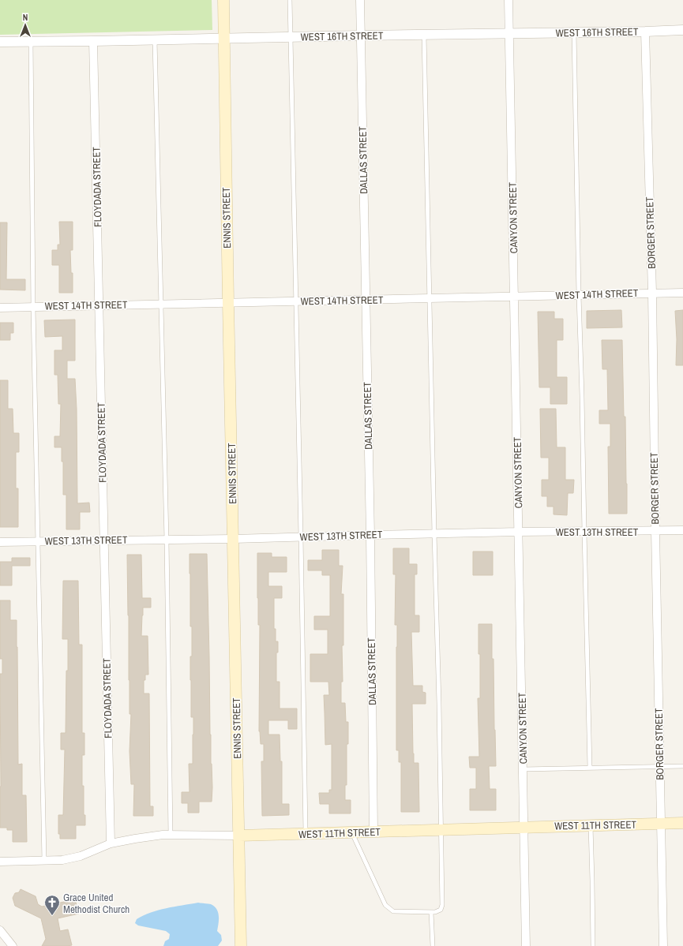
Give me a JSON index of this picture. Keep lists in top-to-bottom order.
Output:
{
  "streets": {
    "main road": ["ENNIS STREET", "WEST 11TH STREET"],
    "street": [
      "WEST 16TH STREET",
      "DALLAS STREET",
      "FLOYDADA STREET",
      "CANYON STREET",
      "BORGER STREET",
      "WEST 14TH STREET",
      "WEST 13TH STREET"
    ]
  },
  "crossings": [
    ["WEST 16TH STREET", "DALLAS STREET"],
    ["WEST 16TH STREET", "FLOYDADA STREET"],
    ["WEST 16TH STREET", "ENNIS STREET"],
    ["WEST 16TH STREET", "CANYON STREET"],
    ["WEST 16TH STREET", "BORGER STREET"],
    ["DALLAS STREET", "WEST 14TH STREET"],
    ["DALLAS STREET", "WEST 13TH STREET"],
    ["DALLAS STREET", "WEST 11TH STREET"],
    ["FLOYDADA STREET", "WEST 14TH STREET"],
    ["FLOYDADA STREET", "WEST 13TH STREET"],
    ["FLOYDADA STREET", "WEST 11TH STREET"],
    ["ENNIS STREET", "WEST 14TH STREET"],
    ["ENNIS STREET", "WEST 13TH STREET"],
    ["ENNIS STREET", "WEST 11TH STREET"],
    ["CANYON STREET", "WEST 14TH STREET"],
    ["CANYON STREET", "WEST 13TH STREET"],
    ["CANYON STREET", "WEST 11TH STREET"],
    ["BORGER STREET", "WEST 14TH STREET"],
    ["BORGER STREET", "WEST 13TH STREET"],
    ["BORGER STREET", "WEST 11TH STREET"]
  ],
  "places": {
    "church": ["Grace United Methodist Church"]
  },
  "north": "top"
}
